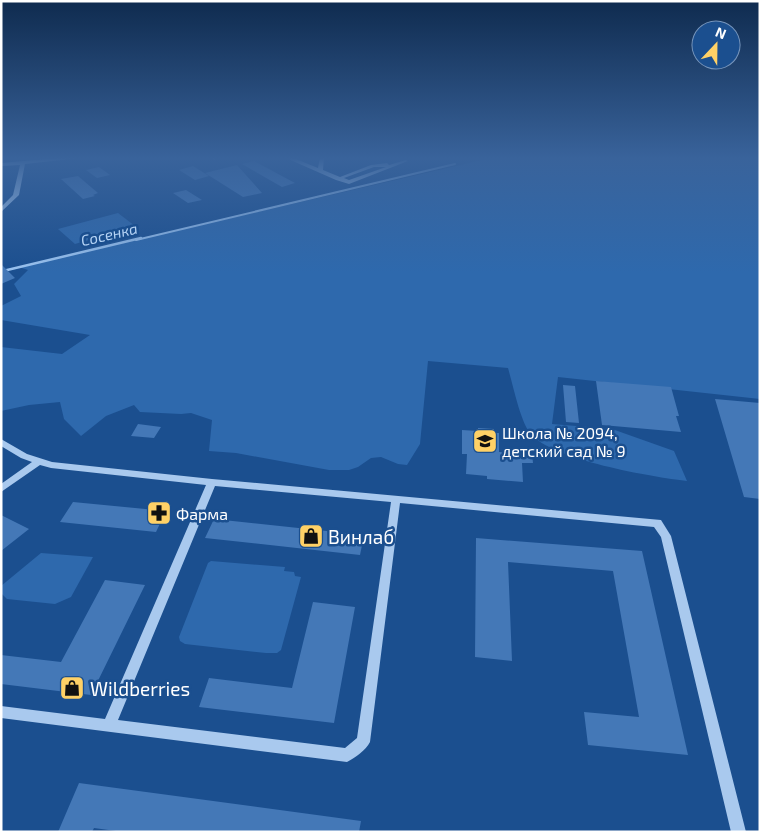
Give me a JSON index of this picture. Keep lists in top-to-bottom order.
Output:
{
  "water": ["Сосенка"],
  "places": {
    "school or university": ["Школа № 2094, детский сад № 9"],
    "pharmacy": ["Фарма"],
    "shop": ["Винлаб", "Wildberries"]
  },
  "north": "top"
}
